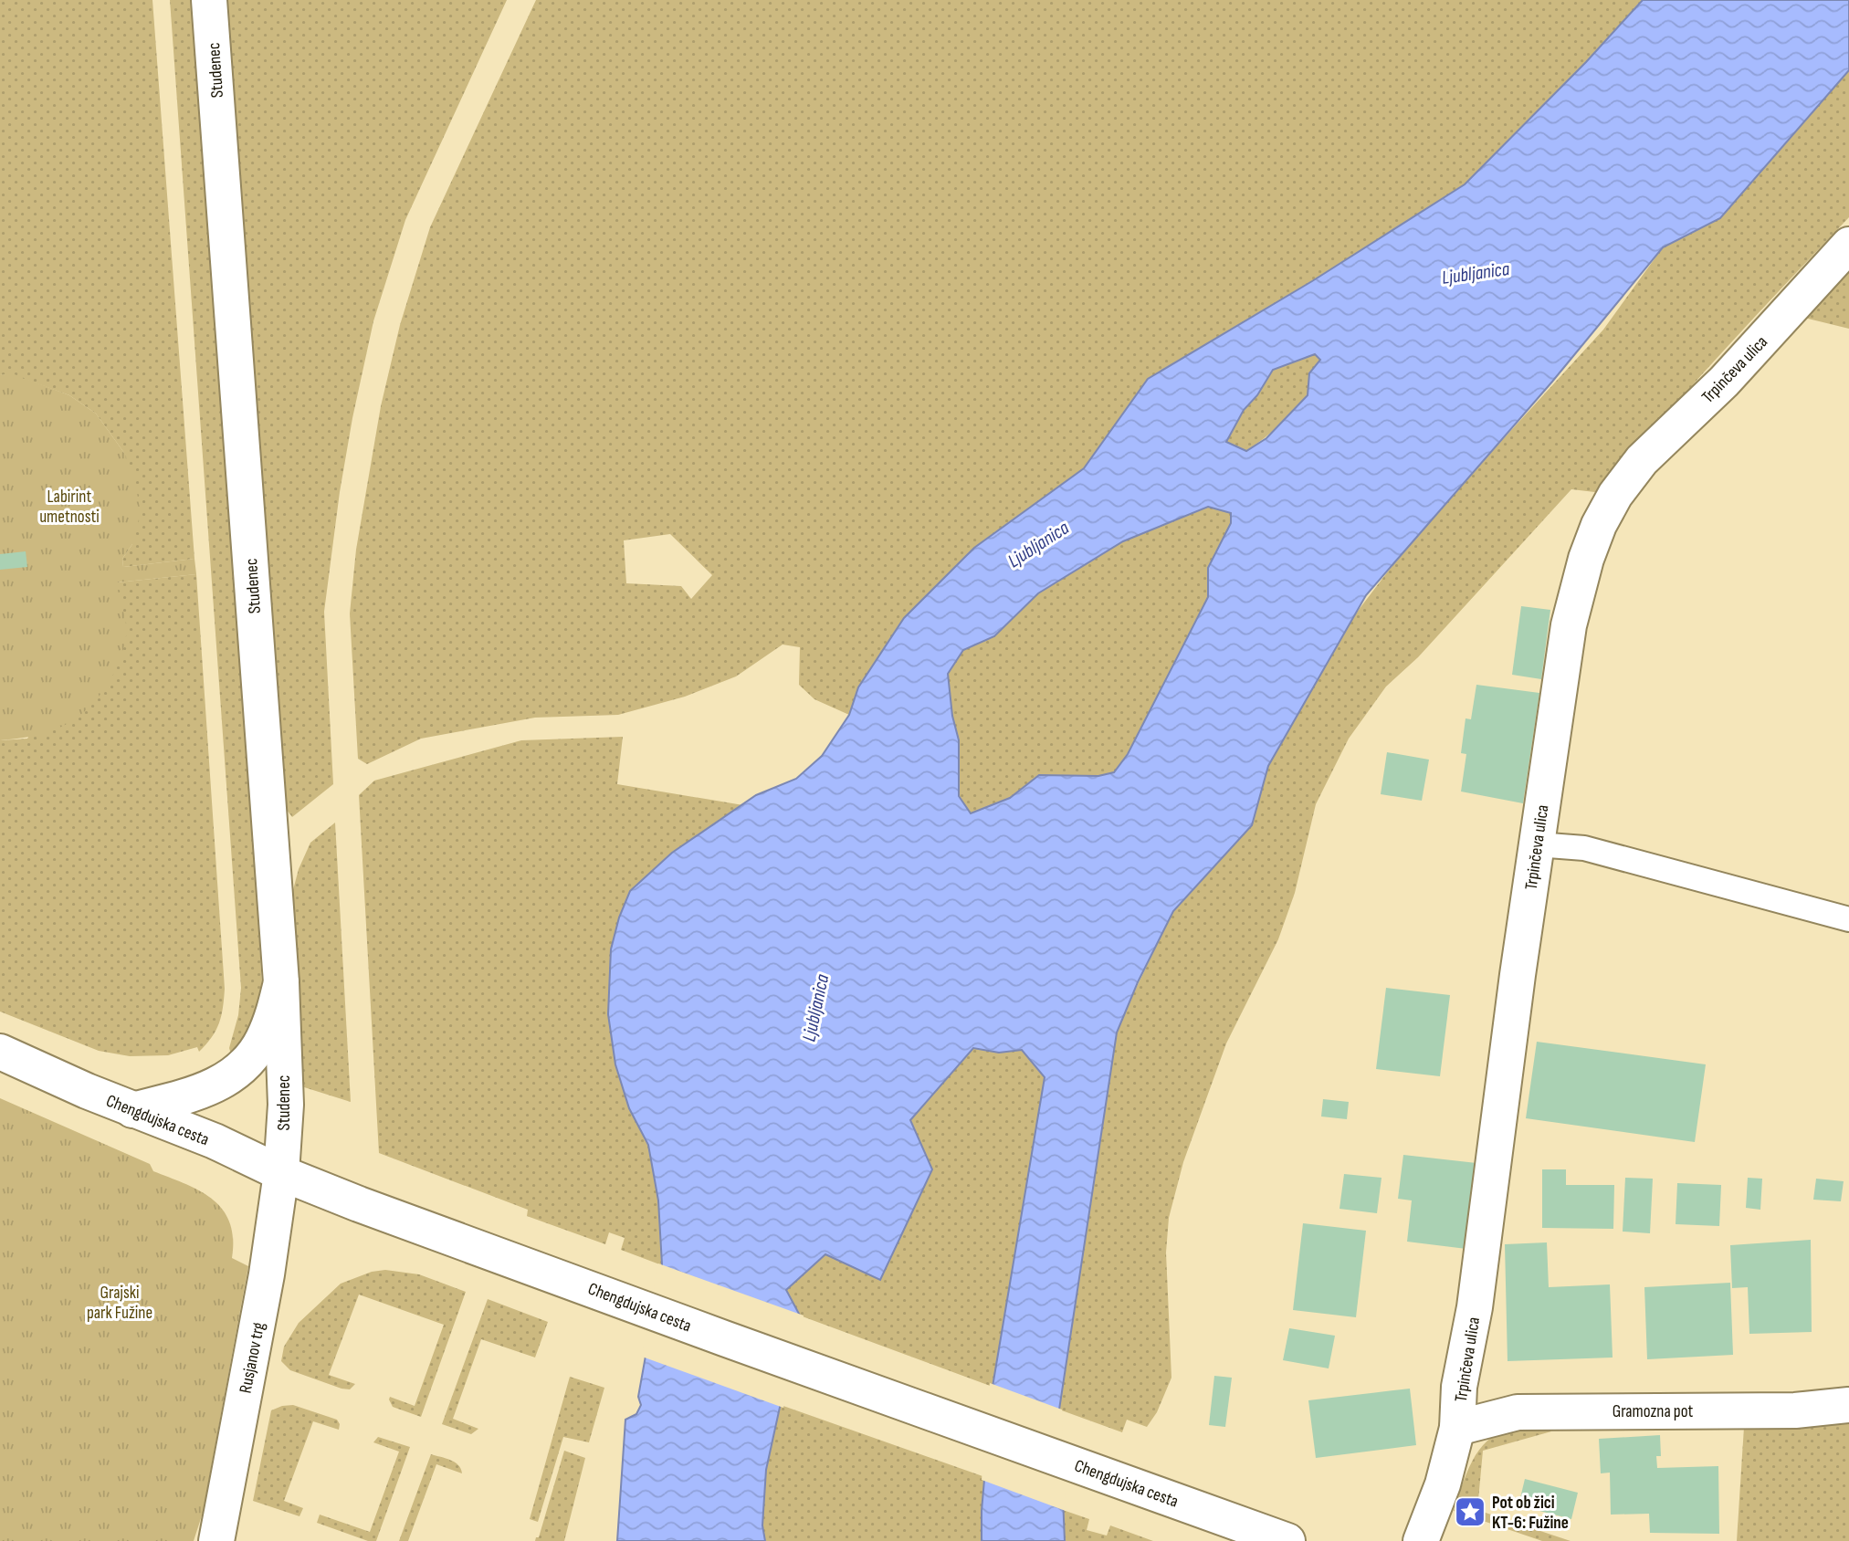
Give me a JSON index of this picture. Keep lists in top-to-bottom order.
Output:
{
  "streets": {
    "street": [
      "Studenec",
      "Trpinčeva ulica",
      "Chengdujska cesta",
      "Rusjanov trg",
      "Gramozna pot"
    ]
  },
  "crossings": [
    ["Studenec", "Chengdujska cesta"],
    ["Studenec", "Rusjanov trg"],
    ["Trpinčeva ulica", "Gramozna pot"],
    ["Chengdujska cesta", "Rusjanov trg"]
  ],
  "water": ["Ljubljanica"],
  "parks": ["Labirint umetnosti", "Grajski park Fužine"],
  "places": {
    "place": ["Pot ob žici KT-6: Fužine"]
  }
}
